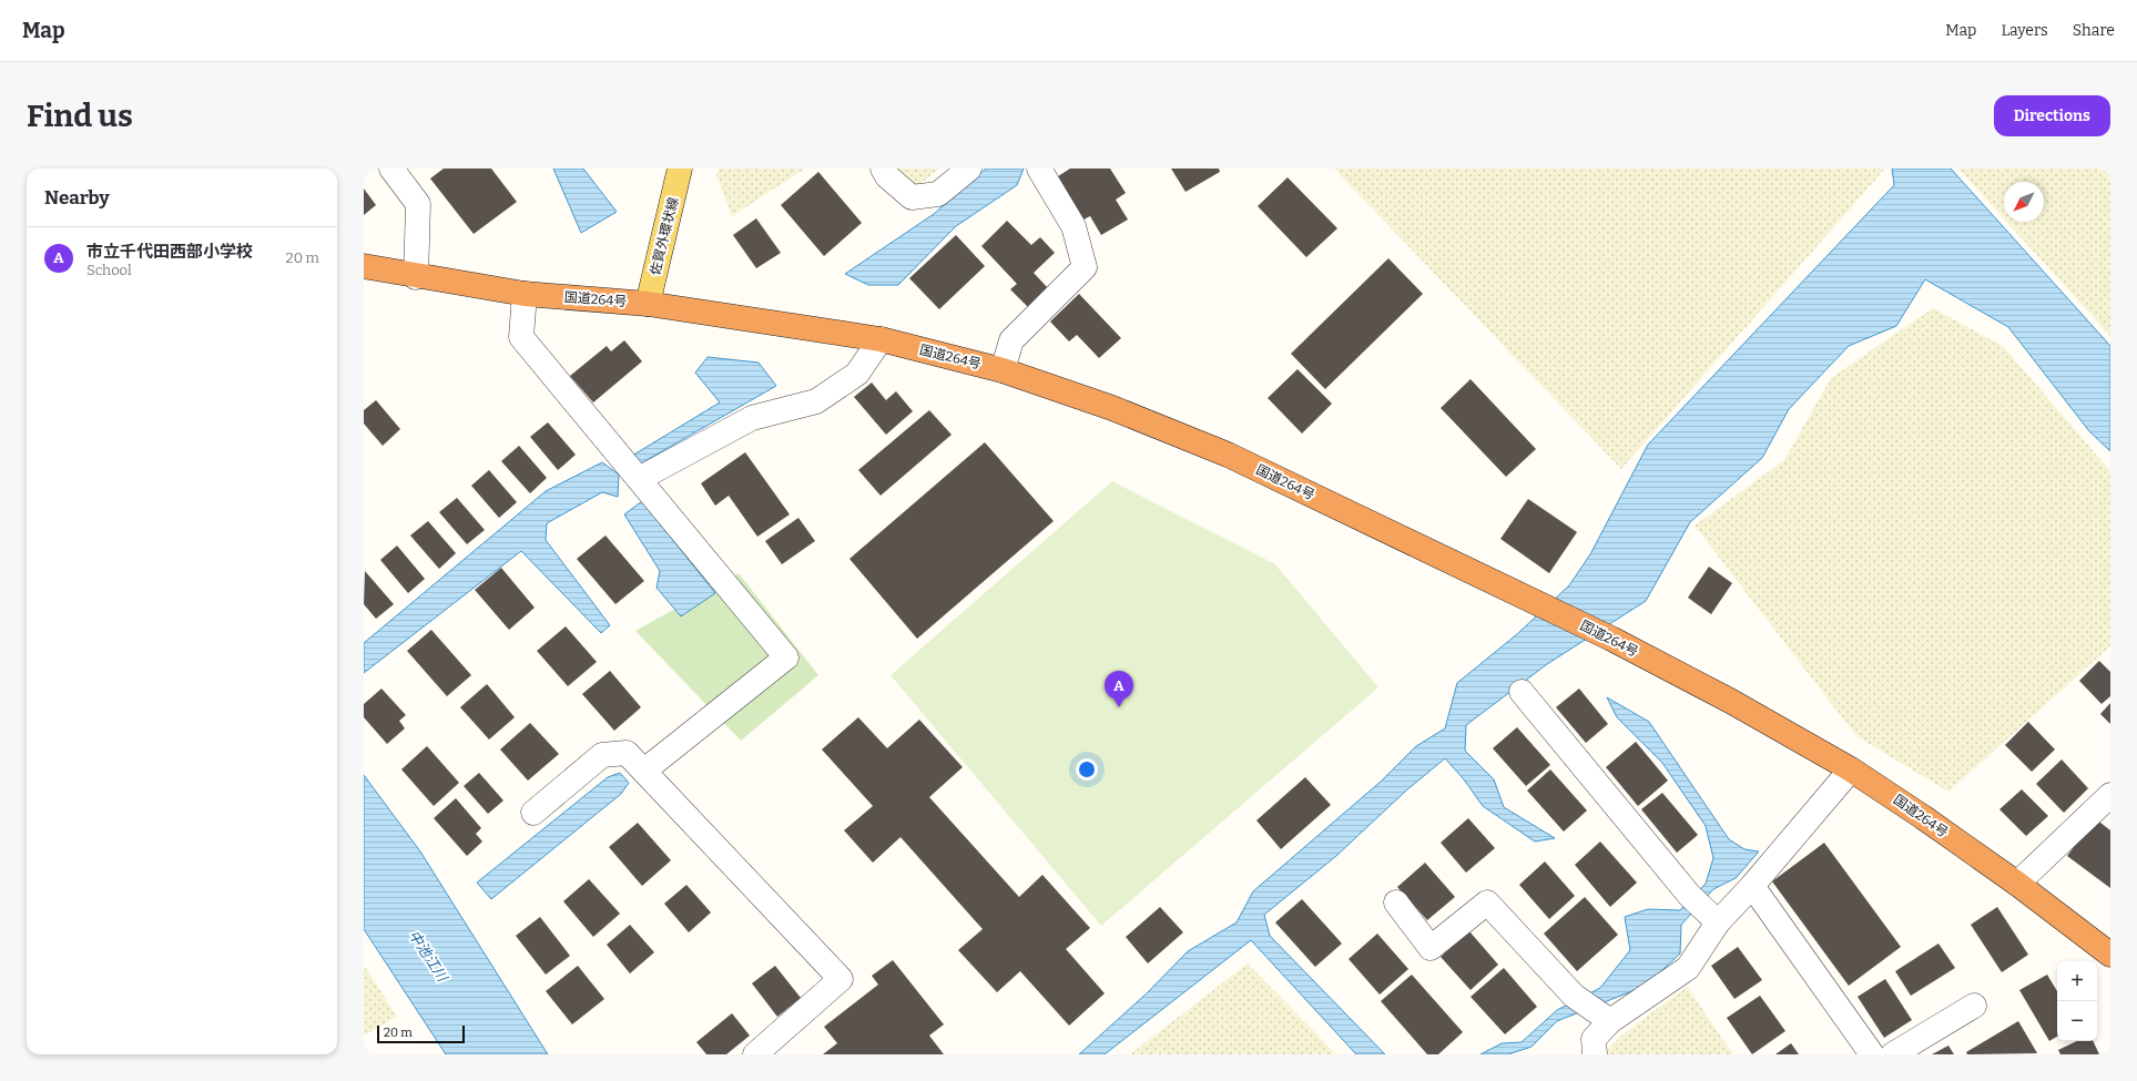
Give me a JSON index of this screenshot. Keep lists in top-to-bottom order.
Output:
{
  "streets": {
    "highway": ["国道264号"],
    "main road": ["佐賀外環状線"]
  },
  "crossings": [
    ["佐賀外環状線", "国道264号"]
  ],
  "water": ["中池江川"],
  "scale_bar": "20 m",
  "north": "bottom left",
  "page": {
    "header": "Map",
    "nav": ["Map", "Layers", "Share"],
    "buttons": "Directions",
    "title": "Find us",
    "heading": "Nearby",
    "list": [
      {
        "mark": "A",
        "name": "市立千代田西部小学校",
        "note": "School",
        "value": "20 m"
      }
    ],
    "pins": "A",
    "map_buttons": ["+", "−"],
    "scale": "20 m"
  }
}
